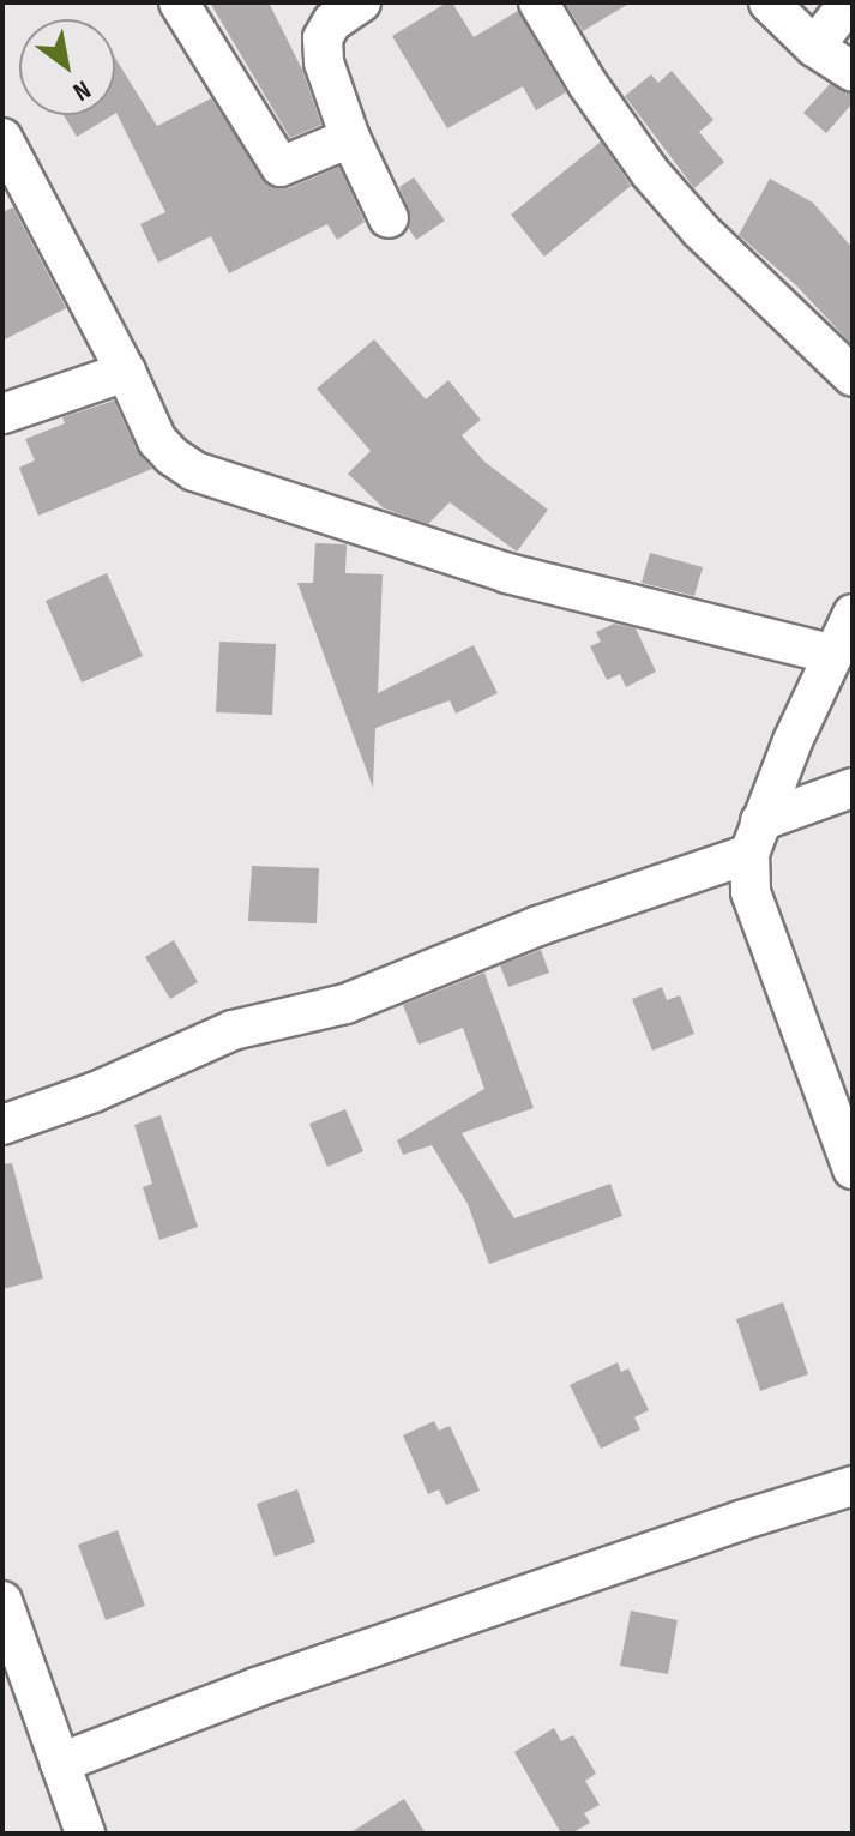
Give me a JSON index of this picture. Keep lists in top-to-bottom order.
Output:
{
  "north": "bottom right"
}
